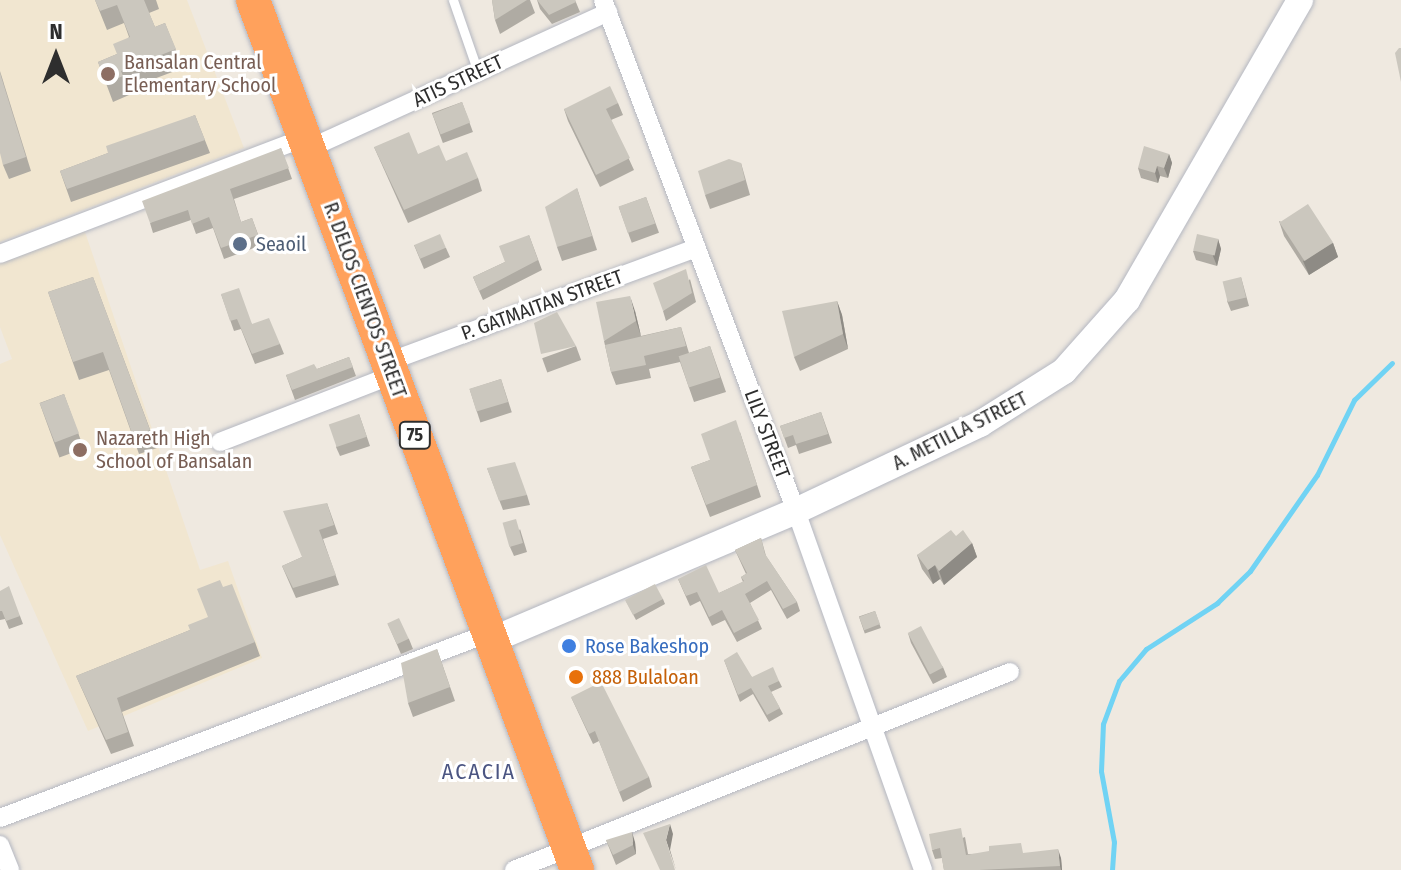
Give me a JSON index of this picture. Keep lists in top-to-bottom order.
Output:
{
  "streets": {
    "highway": ["R. DELOS CIENTOS STREET", "75"],
    "main road": ["A. METILLA STREET"],
    "street": ["ATIS STREET", "P. GATMAITAN STREET", "LILY STREET"]
  },
  "crossings": [
    ["ATIS STREET", "R. DELOS CIENTOS STREET"],
    ["ATIS STREET", "LILY STREET"],
    ["R. DELOS CIENTOS STREET", "P. GATMAITAN STREET"],
    ["R. DELOS CIENTOS STREET", "A. METILLA STREET"],
    ["P. GATMAITAN STREET", "LILY STREET"],
    ["A. METILLA STREET", "LILY STREET"]
  ],
  "districts": ["ACACIA"],
  "places": [
    "Bansalan Central Elementary School",
    "Seaoil",
    "Nazareth High School of Bansalan",
    "Rose Bakeshop",
    "888 Bulaloan"
  ],
  "north": "top"
}
